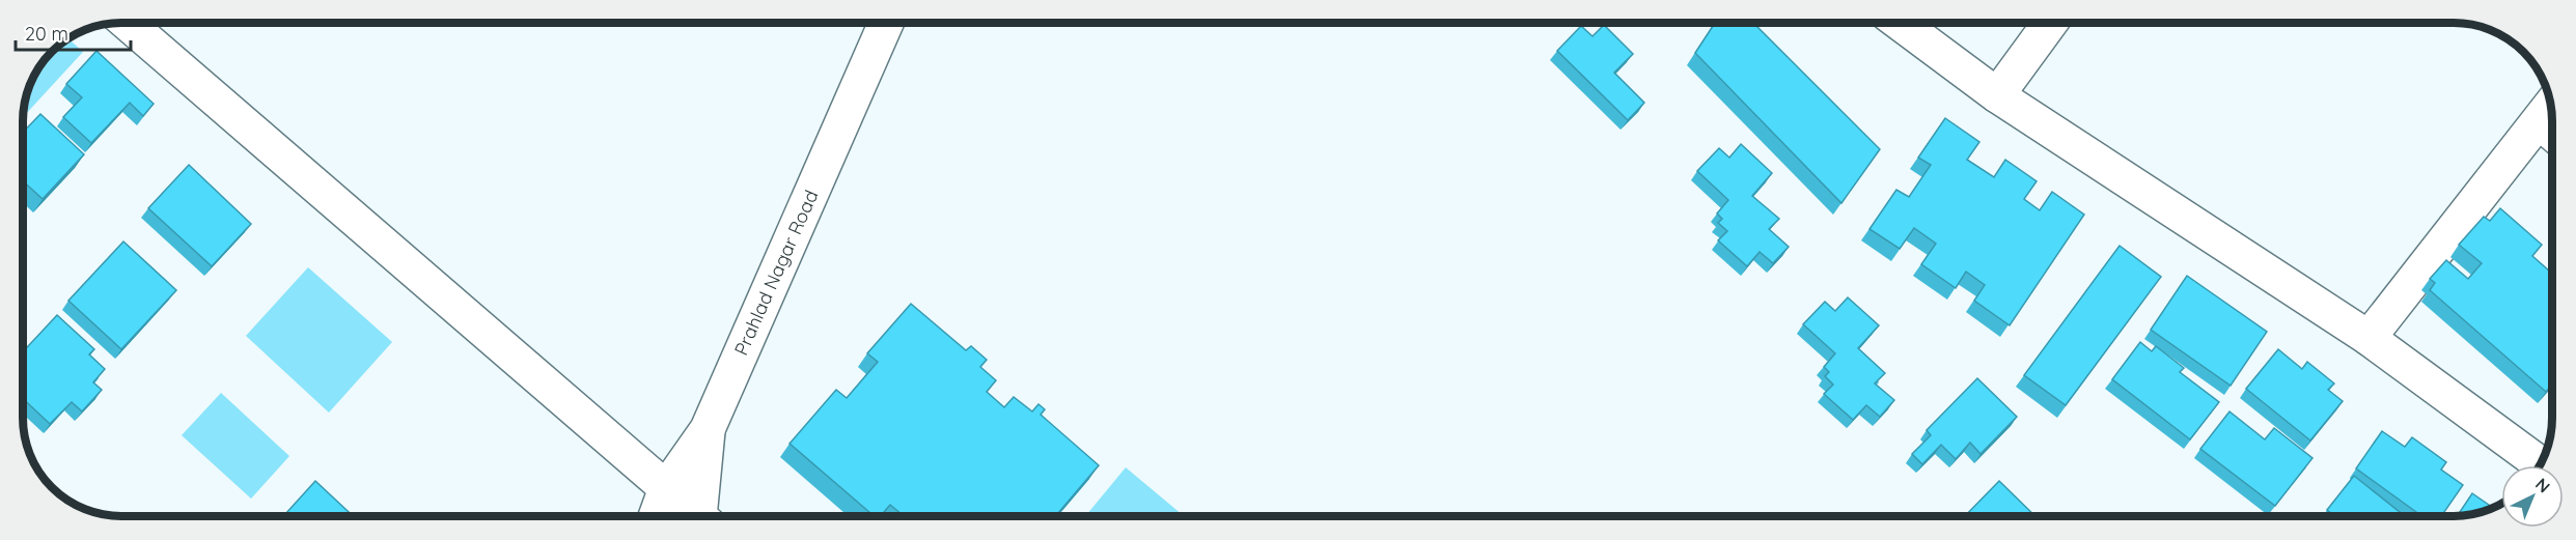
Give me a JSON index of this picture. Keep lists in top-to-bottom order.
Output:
{
  "streets": {
    "street": ["Prahlad Nagar Road"]
  },
  "scale_bar": "20 m",
  "north": "top right"
}
